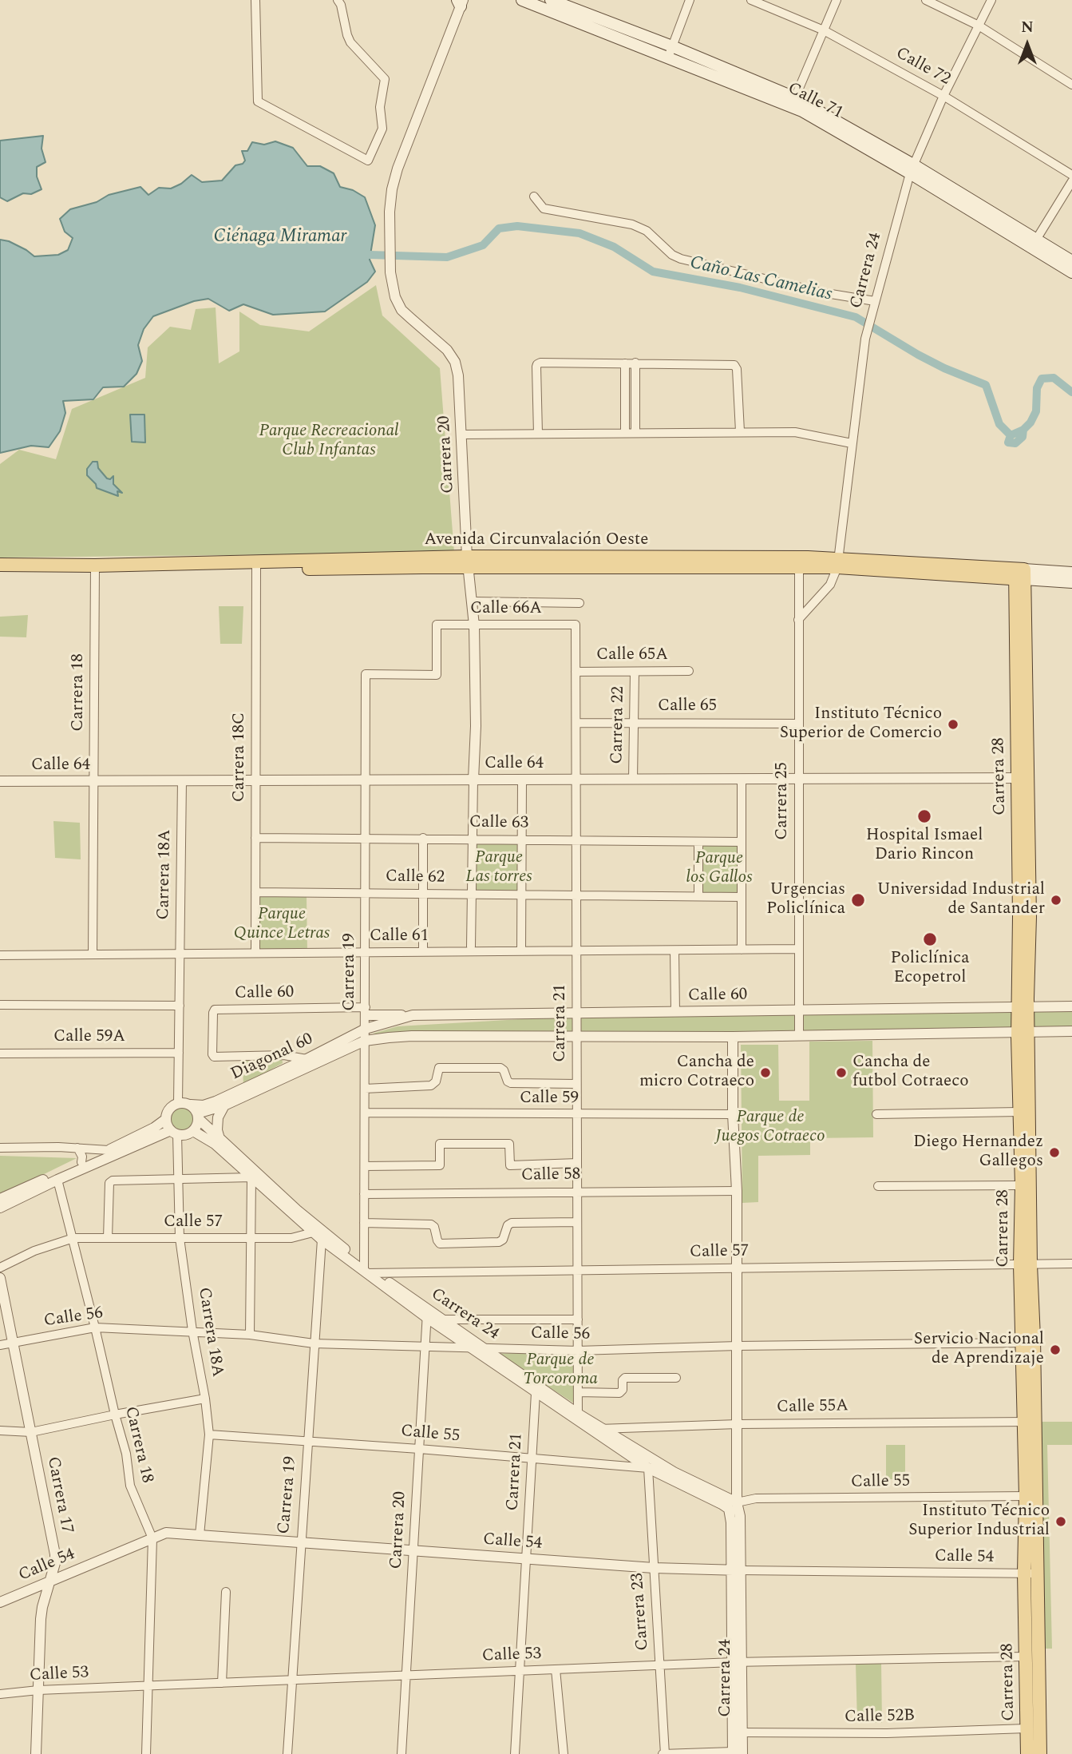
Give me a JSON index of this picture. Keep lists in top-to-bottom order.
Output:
{
  "streets": {
    "main road": ["Calle 71", "Avenida Circunvalación Oeste", "Carrera 28"],
    "street": [
      "Calle 72",
      "Carrera 24",
      "Carrera 20",
      "Calle 66A",
      "Calle 65A",
      "Carrera 18",
      "Calle 65",
      "Carrera 22",
      "Carrera 18C",
      "Calle 64",
      "Carrera 25",
      "Calle 63",
      "Carrera 18A",
      "Calle 62",
      "Calle 61",
      "Carrera 19",
      "Calle 60",
      "Carrera 21",
      "Calle 59A",
      "Diagonal 60",
      "Calle 59",
      "Calle 58",
      "Calle 57",
      "Calle 56",
      "Calle 55A",
      "Calle 55",
      "Carrera 17",
      "Calle 54",
      "Carrera 23",
      "Calle 53",
      "Calle 52B"
    ]
  },
  "crossings": [
    ["Calle 72", "Carrera 24"],
    ["Calle 71", "Carrera 24"],
    ["Carrera 24", "Carrera 20"],
    ["Carrera 24", "Avenida Circunvalación Oeste"],
    ["Carrera 24", "Carrera 18A"],
    ["Carrera 24", "Carrera 19"],
    ["Carrera 24", "Carrera 21"],
    ["Carrera 24", "Diagonal 60"],
    ["Carrera 24", "Calle 59"],
    ["Carrera 24", "Calle 58"],
    ["Carrera 24", "Calle 57"],
    ["Carrera 24", "Calle 56"],
    ["Carrera 24", "Calle 55A"],
    ["Carrera 24", "Calle 55"],
    ["Carrera 24", "Calle 54"],
    ["Carrera 24", "Carrera 23"],
    ["Carrera 24", "Calle 53"],
    ["Carrera 24", "Calle 52B"],
    ["Carrera 20", "Avenida Circunvalación Oeste"],
    ["Carrera 20", "Calle 66A"],
    ["Carrera 20", "Calle 64"],
    ["Carrera 20", "Calle 63"],
    ["Carrera 20", "Calle 62"],
    ["Carrera 20", "Calle 56"],
    ["Carrera 20", "Calle 55"],
    ["Carrera 20", "Calle 54"],
    ["Carrera 20", "Calle 53"],
    ["Avenida Circunvalación Oeste", "Carrera 18"],
    ["Avenida Circunvalación Oeste", "Carrera 18C"],
    ["Avenida Circunvalación Oeste", "Carrera 28"],
    ["Avenida Circunvalación Oeste", "Carrera 25"],
    ["Calle 66A", "Carrera 19"],
    ["Calle 66A", "Carrera 21"],
    ["Calle 65A", "Carrera 22"],
    ["Calle 65A", "Carrera 21"],
    ["Carrera 18", "Calle 64"],
    ["Carrera 18", "Calle 61"],
    ["Carrera 18", "Calle 57"],
    ["Carrera 18", "Calle 56"],
    ["Carrera 18", "Calle 54"],
    ["Carrera 18", "Calle 53"],
    ["Calle 65", "Carrera 22"],
    ["Calle 65", "Carrera 25"],
    ["Calle 65", "Carrera 21"],
    ["Carrera 22", "Calle 64"],
    ["Carrera 18C", "Calle 64"],
    ["Carrera 18C", "Calle 63"],
    ["Carrera 18C", "Calle 62"],
    ["Carrera 18C", "Calle 61"],
    ["Calle 64", "Carrera 28"],
    ["Calle 64", "Carrera 25"],
    ["Calle 64", "Carrera 18A"],
    ["Calle 64", "Carrera 19"],
    ["Calle 64", "Carrera 21"],
    ["Carrera 28", "Calle 60"],
    ["Carrera 28", "Calle 57"],
    ["Carrera 28", "Calle 56"],
    ["Carrera 28", "Calle 55A"],
    ["Carrera 28", "Calle 55"],
    ["Carrera 28", "Calle 54"],
    ["Carrera 28", "Calle 53"],
    ["Carrera 28", "Calle 52B"],
    ["Carrera 25", "Calle 61"],
    ["Carrera 25", "Calle 60"],
    ["Calle 63", "Carrera 19"],
    ["Calle 63", "Carrera 21"],
    ["Carrera 18A", "Calle 61"],
    ["Carrera 18A", "Calle 59A"],
    ["Carrera 18A", "Diagonal 60"],
    ["Carrera 18A", "Calle 57"],
    ["Carrera 18A", "Calle 56"],
    ["Carrera 18A", "Calle 55"],
    ["Carrera 18A", "Calle 54"],
    ["Calle 62", "Carrera 19"],
    ["Calle 62", "Carrera 21"],
    ["Calle 61", "Carrera 19"],
    ["Calle 61", "Carrera 21"],
    ["Carrera 19", "Calle 60"],
    ["Carrera 19", "Diagonal 60"],
    ["Carrera 19", "Calle 59"],
    ["Carrera 19", "Calle 58"],
    ["Carrera 19", "Calle 57"],
    ["Carrera 19", "Calle 56"],
    ["Carrera 19", "Calle 55"],
    ["Carrera 19", "Calle 54"],
    ["Carrera 19", "Calle 53"],
    ["Calle 60", "Carrera 21"],
    ["Calle 60", "Diagonal 60"],
    ["Carrera 21", "Calle 59"],
    ["Carrera 21", "Calle 58"],
    ["Carrera 21", "Calle 57"],
    ["Carrera 21", "Calle 56"],
    ["Carrera 21", "Calle 55"],
    ["Carrera 21", "Calle 54"],
    ["Carrera 21", "Calle 53"],
    ["Calle 56", "Carrera 17"],
    ["Calle 55", "Carrera 23"],
    ["Carrera 17", "Calle 54"],
    ["Carrera 17", "Calle 53"],
    ["Calle 54", "Carrera 23"],
    ["Carrera 23", "Calle 53"]
  ],
  "water": ["Ciénaga Miramar", "Caño Las Camelias"],
  "parks": [
    "Parque Recreacional Club Infantas",
    "Parque Las torres",
    "Parque los Gallos",
    "Parque Quince Letras",
    "Parque de Juegos Cotraeco",
    "Parque de Torcoroma"
  ],
  "places": [
    "Instituto Técnico Superior de Comercio",
    "Hospital Ismael Dario Rincon",
    "Urgencias Policlínica",
    "Universidad Industrial de Santander",
    "Policlínica Ecopetrol",
    "Cancha de micro Cotraeco",
    "Cancha de futbol Cotraeco",
    "Diego Hernandez Gallegos",
    "Servicio Nacional de Aprendizaje",
    "Instituto Técnico Superior Industrial"
  ],
  "north": "top"
}
